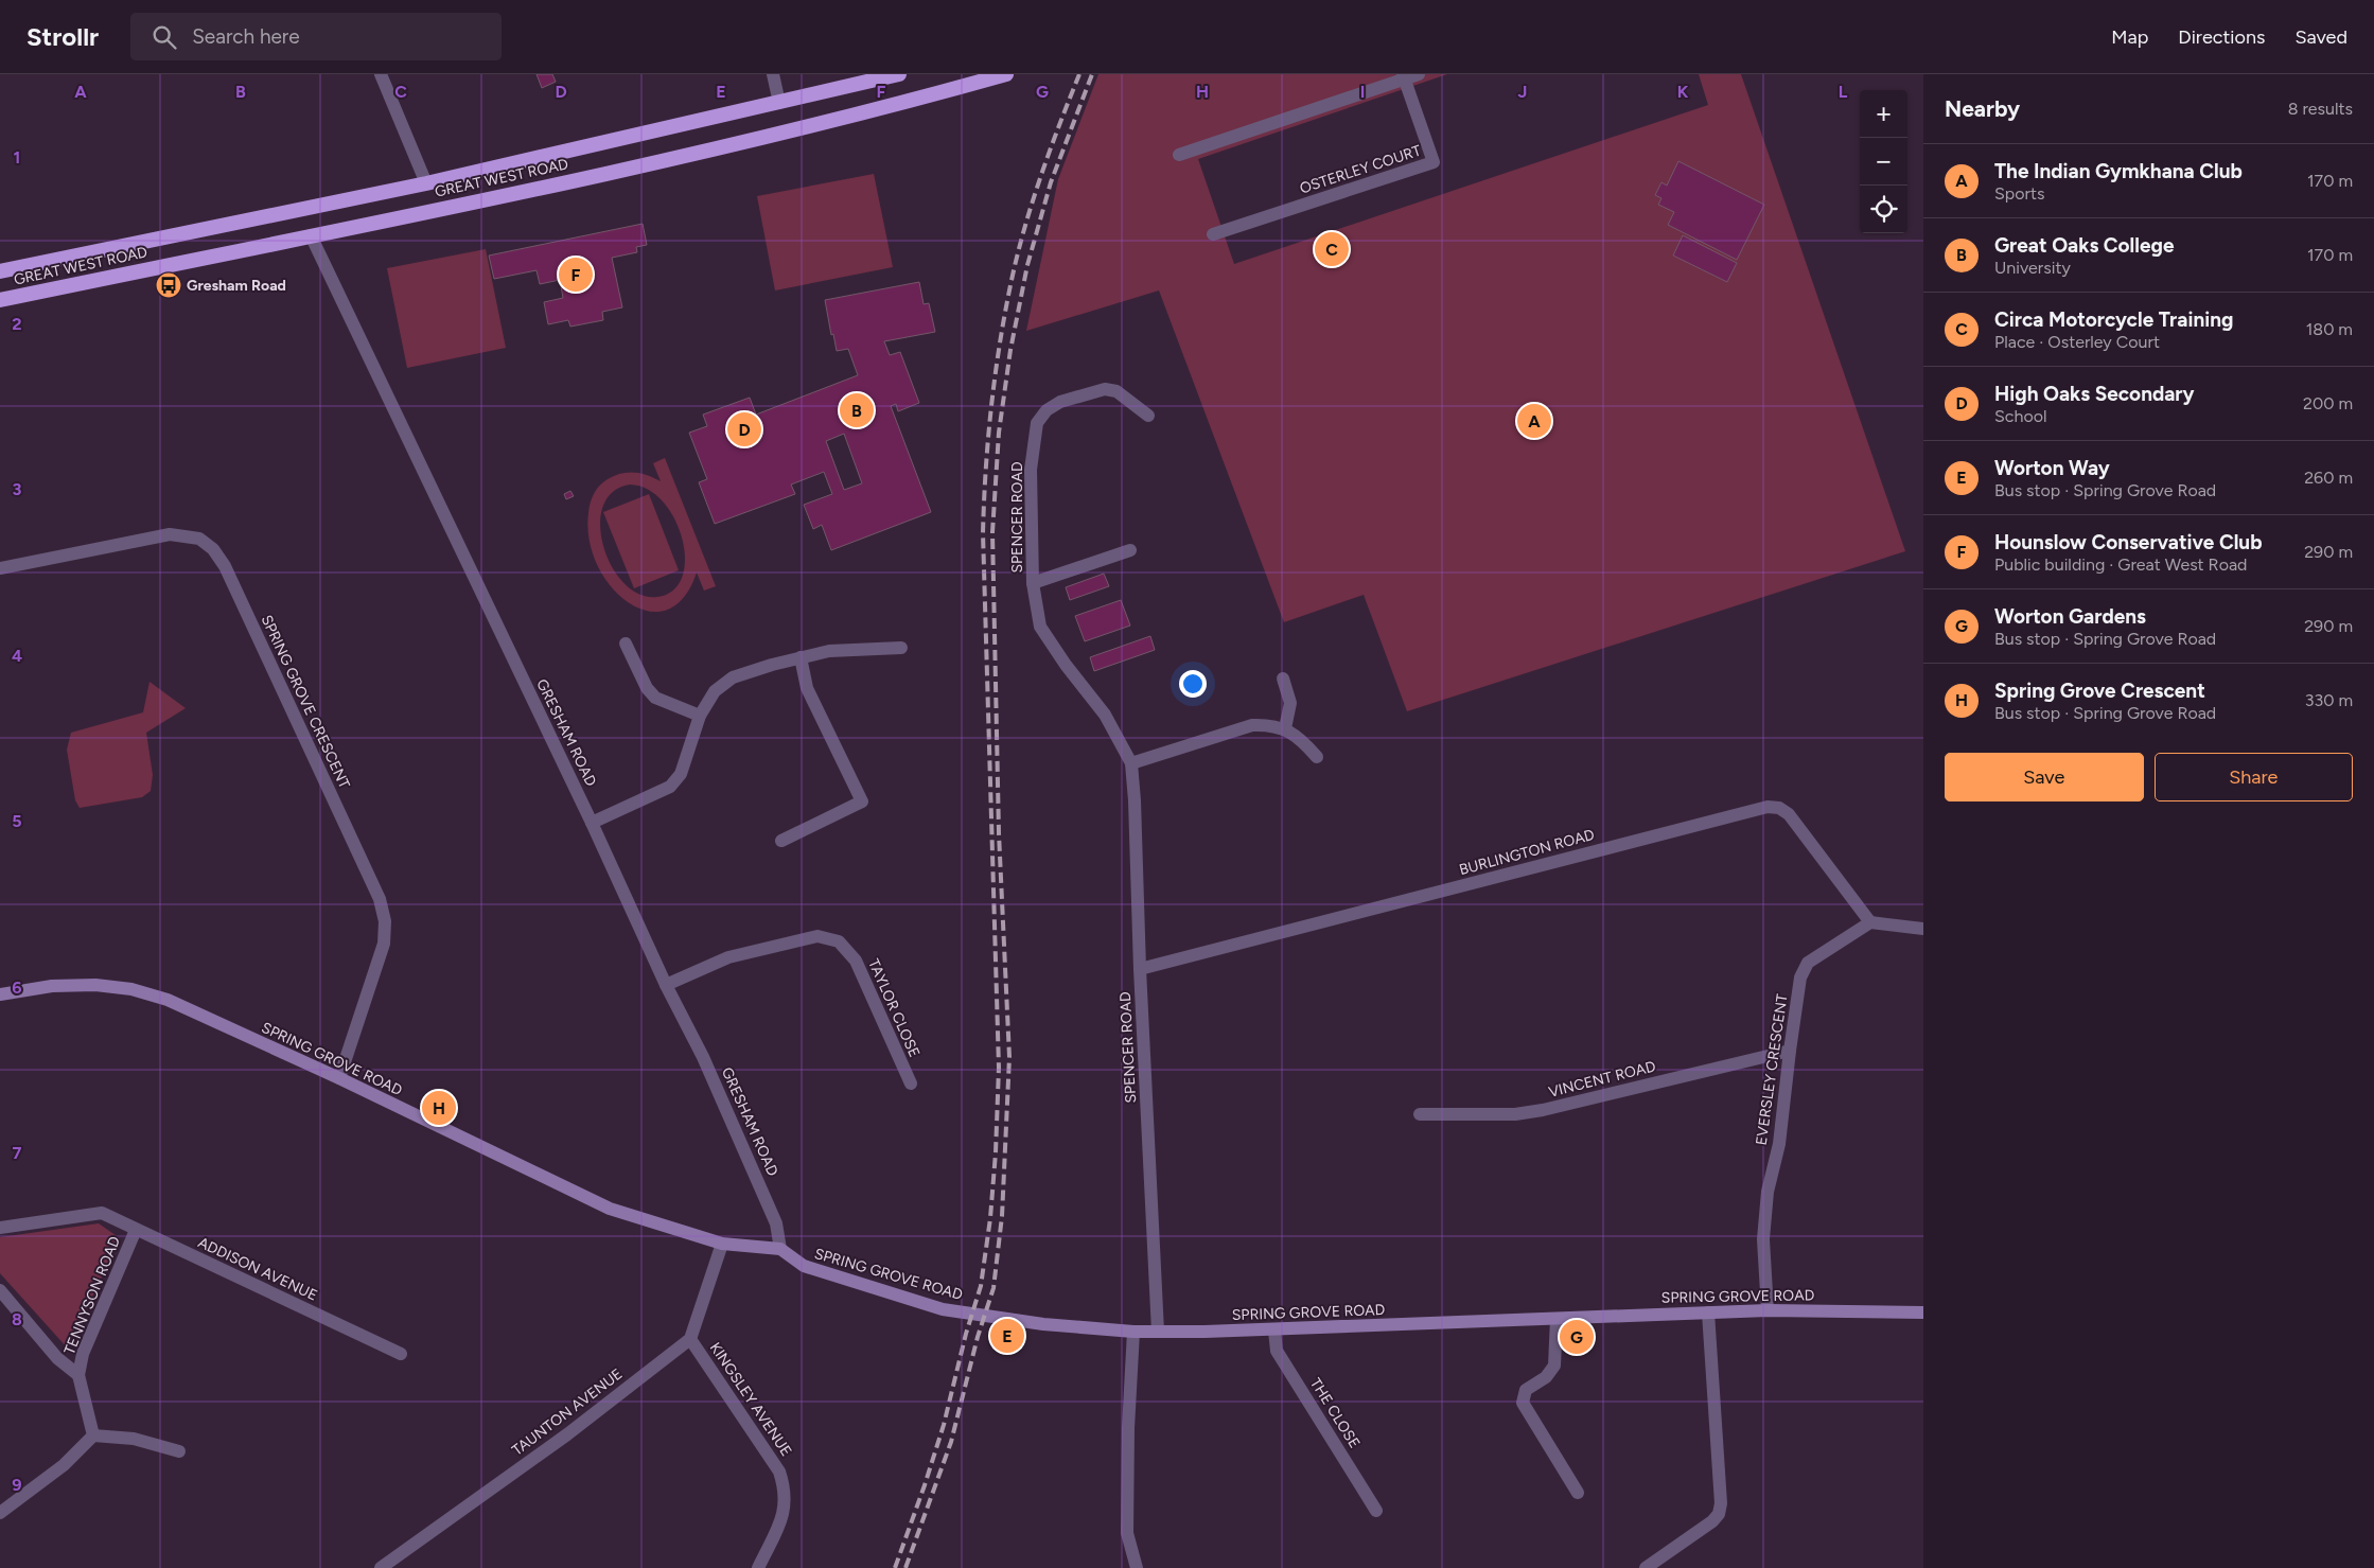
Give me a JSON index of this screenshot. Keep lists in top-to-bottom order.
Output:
{
  "streets": {
    "highway": ["GREAT WEST ROAD"],
    "main road": ["SPRING GROVE ROAD"],
    "street": [
      "OSTERLEY COURT",
      "SPENCER ROAD",
      "SPRING GROVE CRESCENT",
      "GRESHAM ROAD",
      "BURLINGTON ROAD",
      "TAYLOR CLOSE",
      "EVERSLEY CRESCENT",
      "VINCENT ROAD",
      "ADDISON AVENUE",
      "TENNYSON ROAD",
      "KINGSLEY AVENUE",
      "TAUNTON AVENUE",
      "THE CLOSE"
    ]
  },
  "crossings": [
    ["GREAT WEST ROAD", "GRESHAM ROAD"],
    ["SPENCER ROAD", "BURLINGTON ROAD"],
    ["SPENCER ROAD", "SPRING GROVE ROAD"],
    ["SPRING GROVE CRESCENT", "SPRING GROVE ROAD"],
    ["GRESHAM ROAD", "TAYLOR CLOSE"],
    ["GRESHAM ROAD", "SPRING GROVE ROAD"],
    ["BURLINGTON ROAD", "EVERSLEY CRESCENT"],
    ["SPRING GROVE ROAD", "EVERSLEY CRESCENT"],
    ["SPRING GROVE ROAD", "THE CLOSE"],
    ["EVERSLEY CRESCENT", "VINCENT ROAD"],
    ["ADDISON AVENUE", "TENNYSON ROAD"],
    ["KINGSLEY AVENUE", "TAUNTON AVENUE"]
  ],
  "places": {
    "bus stop": ["Gresham Road"]
  },
  "page": {
    "header": "Strollr",
    "search": "Search here",
    "nav": ["Map", "Directions", "Saved"],
    "heading": ["Nearby", "8 results"],
    "map_buttons": ["+", "−"],
    "list": [
      {
        "mark": "A",
        "name": "The Indian Gymkhana Club",
        "note": "Sports",
        "value": "170 m"
      },
      {
        "mark": "B",
        "name": "Great Oaks College",
        "note": "University",
        "value": "170 m"
      },
      {
        "mark": "C",
        "name": "Circa Motorcycle Training",
        "note": "Place · Osterley Court",
        "value": "180 m"
      },
      {
        "mark": "D",
        "name": "High Oaks Secondary",
        "note": "School",
        "value": "200 m"
      },
      {
        "mark": "E",
        "name": "Worton Way",
        "note": "Bus stop · Spring Grove Road",
        "value": "260 m"
      },
      {
        "mark": "F",
        "name": "Hounslow Conservative Club",
        "note": "Public building · Great West Road",
        "value": "290 m"
      },
      {
        "mark": "G",
        "name": "Worton Gardens",
        "note": "Bus stop · Spring Grove Road",
        "value": "290 m"
      },
      {
        "mark": "H",
        "name": "Spring Grove Crescent",
        "note": "Bus stop · Spring Grove Road",
        "value": "330 m"
      }
    ],
    "pins": [
      "C",
      "F",
      "B",
      "A",
      "D",
      "H",
      "E",
      "G"
    ],
    "buttons": ["Save", "Share"]
  },
  "grid": {
    "columns": [
      "A",
      "B",
      "C",
      "D",
      "E",
      "F",
      "G",
      "H",
      "I",
      "J",
      "K",
      "L"
    ],
    "rows": [
      "1",
      "2",
      "3",
      "4",
      "5",
      "6",
      "7",
      "8",
      "9"
    ]
  }
}
